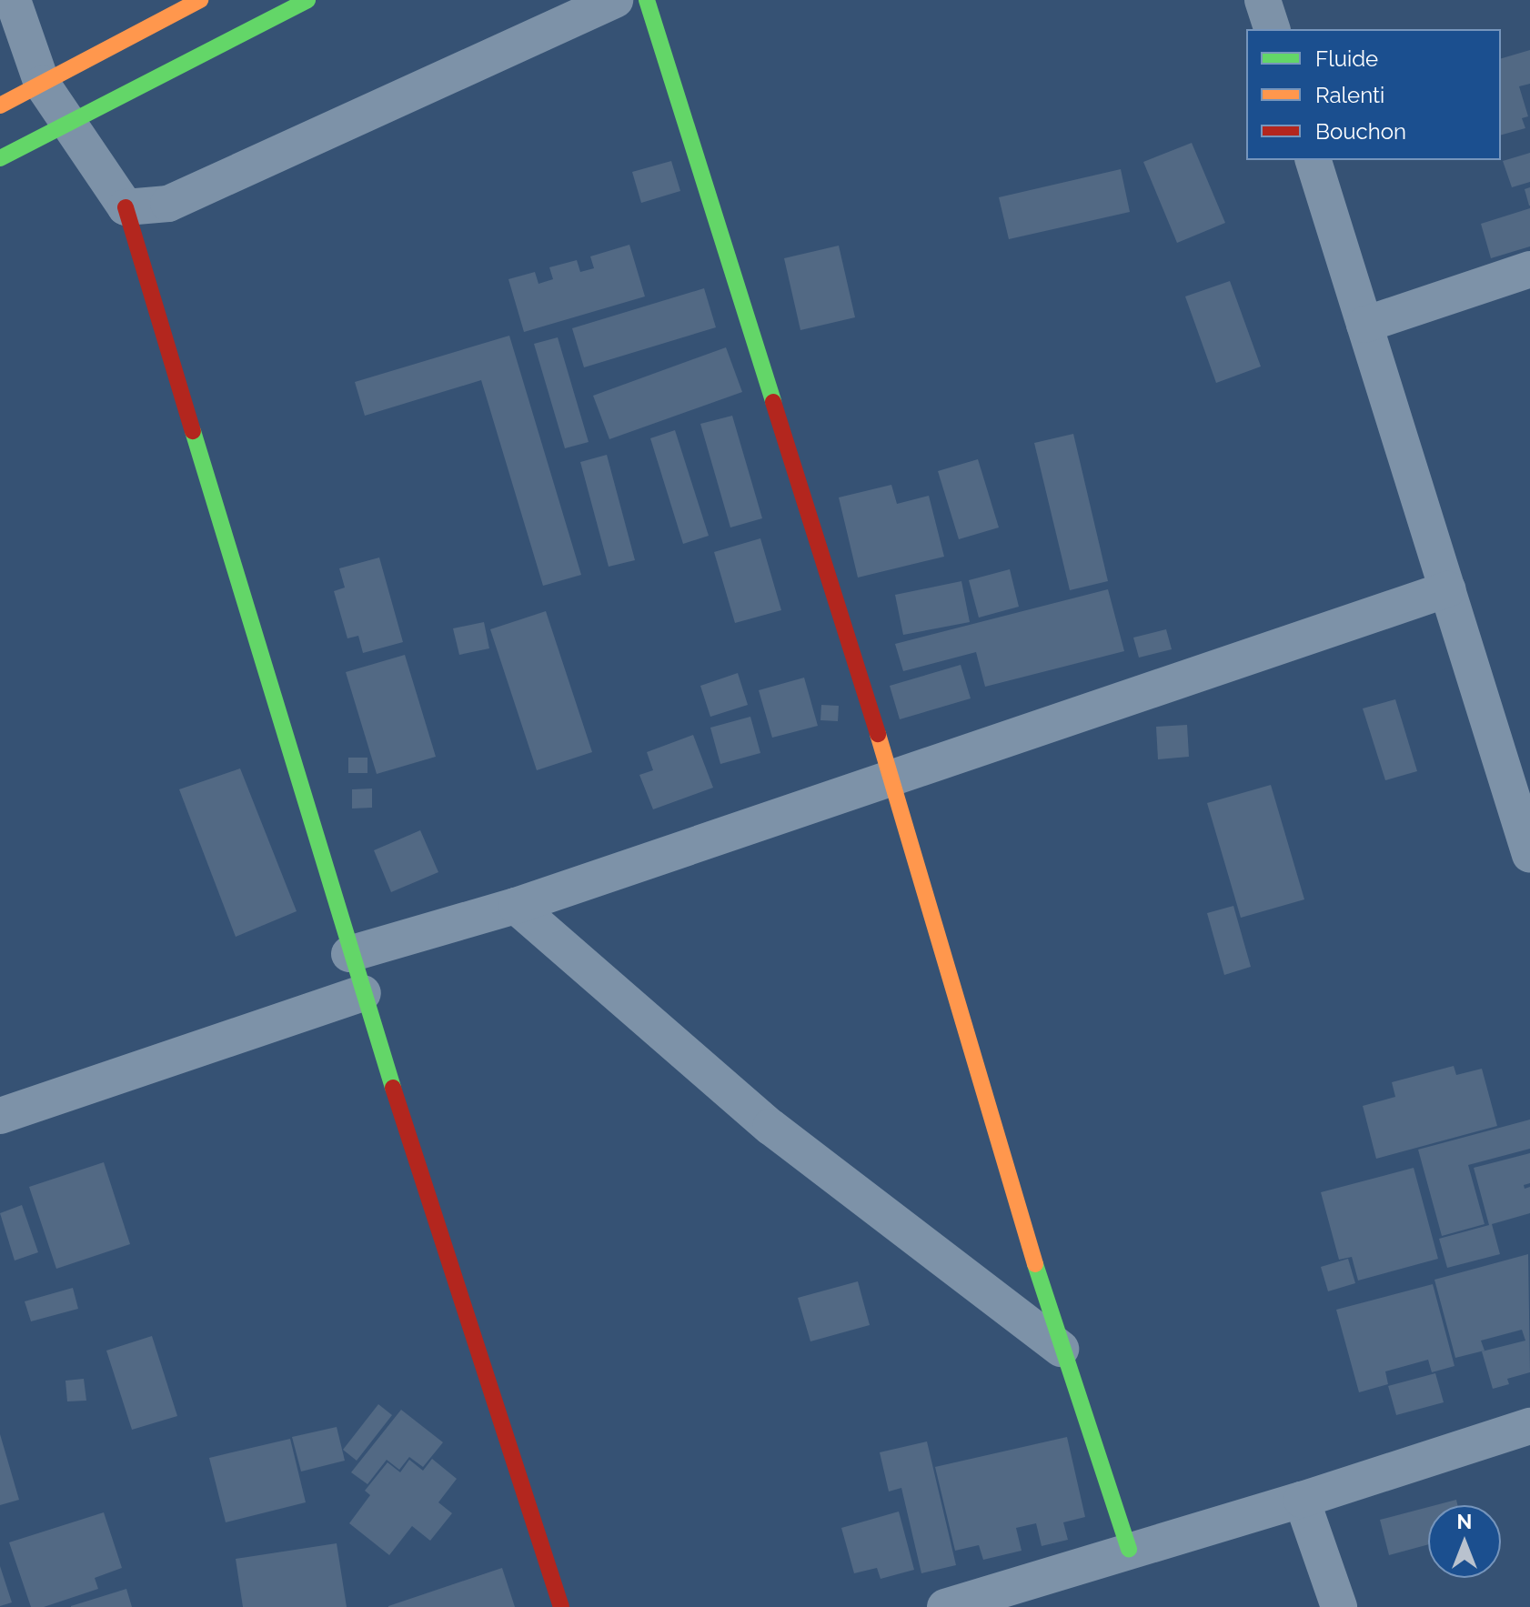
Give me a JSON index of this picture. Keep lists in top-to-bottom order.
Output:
{
  "legend": ["Fluide", "Ralenti", "Bouchon"],
  "north": "top"
}
